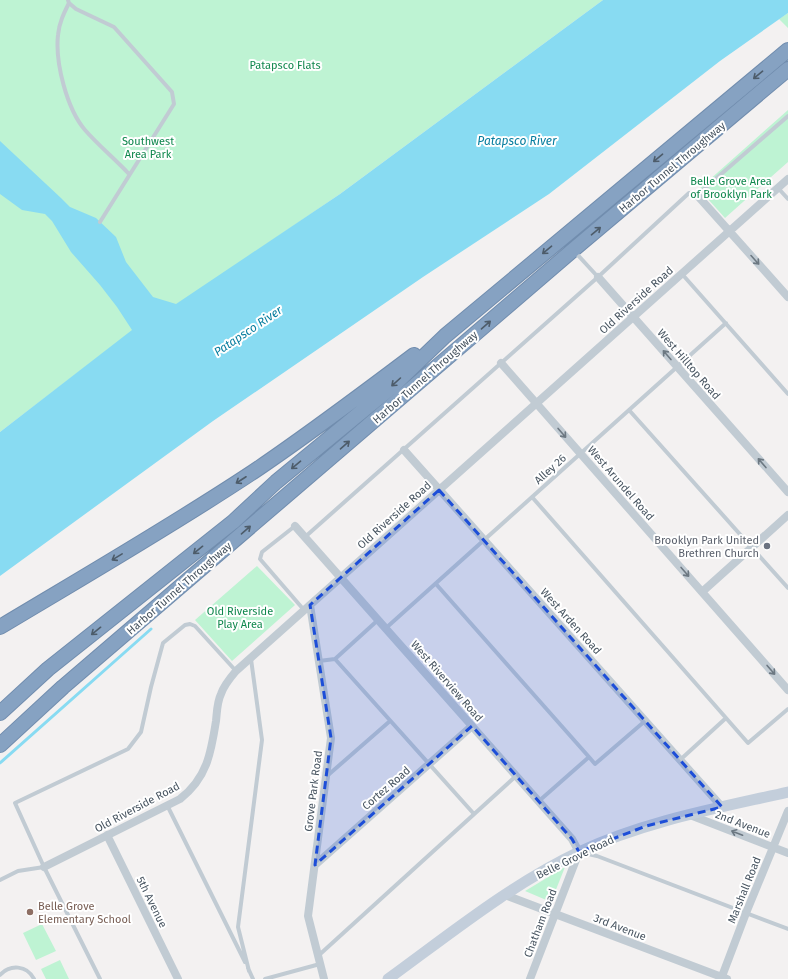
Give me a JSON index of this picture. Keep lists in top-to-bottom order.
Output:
{
  "streets": {
    "highway": ["Harbor Tunnel Throughway"],
    "main road": ["Belle Grove Road"],
    "street": [
      "Old Riverside Road",
      "West Hilltop Road",
      "West Arundel Road",
      "West Arden Road",
      "West Riverview Road",
      "Cortez Road",
      "Grove Park Road",
      "2nd Avenue",
      "Marshall Road",
      "5th Avenue",
      "Chatham Road",
      "3rd Avenue"
    ],
    "lane": ["Alley 26"]
  },
  "crossings": [
    ["Harbor Tunnel Throughway", "West Hilltop Road"],
    ["Old Riverside Road", "West Hilltop Road"],
    ["Old Riverside Road", "West Arundel Road"],
    ["Old Riverside Road", "West Arden Road"],
    ["Old Riverside Road", "West Riverview Road"],
    ["Old Riverside Road", "Grove Park Road"],
    ["Old Riverside Road", "5th Avenue"],
    ["West Hilltop Road", "Alley 26"],
    ["Alley 26", "West Arundel Road"],
    ["Alley 26", "West Arden Road"],
    ["Alley 26", "West Riverview Road"],
    ["West Arden Road", "Belle Grove Road"],
    ["West Riverview Road", "Cortez Road"],
    ["West Riverview Road", "Belle Grove Road"],
    ["West Riverview Road", "Chatham Road"],
    ["Cortez Road", "Grove Park Road"],
    ["2nd Avenue", "Belle Grove Road"],
    ["2nd Avenue", "Marshall Road"],
    ["Belle Grove Road", "Chatham Road"],
    ["Belle Grove Road", "3rd Avenue"],
    ["Marshall Road", "3rd Avenue"],
    ["Chatham Road", "3rd Avenue"]
  ],
  "one_way": ["West Arundel Road", "2nd Avenue"],
  "water": ["Patapsco River"],
  "parks": [
    "Patapsco Flats",
    "Southwest Area Park",
    "Belle Grove Area of Brooklyn Park",
    "Old Riverside Play Area"
  ],
  "places": ["Brooklyn Park United Brethren Church", "Belle Grove Elementary School"]
}
